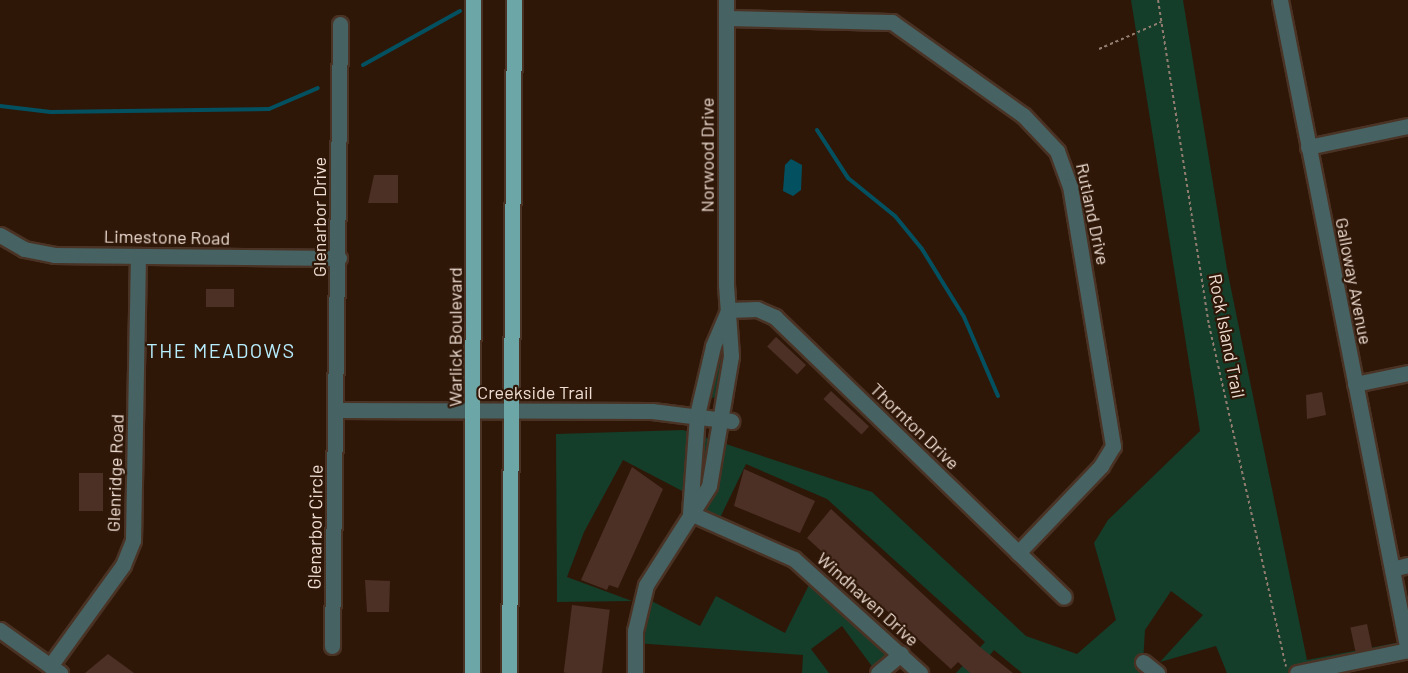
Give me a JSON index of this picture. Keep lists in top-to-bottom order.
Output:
{
  "streets": {
    "main road": ["Warlick Boulevard"],
    "street": [
      "Norwood Drive",
      "Rutland Drive",
      "Glenarbor Drive",
      "Limestone Road",
      "Galloway Avenue",
      "Creekside Trail",
      "Thornton Drive",
      "Glenridge Road",
      "Glenarbor Circle",
      "Windhaven Drive"
    ],
    "path": ["Rock Island Trail"]
  },
  "crossings": [
    ["Norwood Drive", "Rutland Drive"],
    ["Norwood Drive", "Creekside Trail"],
    ["Norwood Drive", "Thornton Drive"],
    ["Norwood Drive", "Windhaven Drive"],
    ["Rutland Drive", "Thornton Drive"],
    ["Glenarbor Drive", "Limestone Road"],
    ["Glenarbor Drive", "Creekside Trail"],
    ["Glenarbor Drive", "Glenarbor Circle"],
    ["Limestone Road", "Glenridge Road"],
    ["Warlick Boulevard", "Creekside Trail"],
    ["Creekside Trail", "Glenarbor Circle"]
  ],
  "districts": ["THE MEADOWS"]
}
